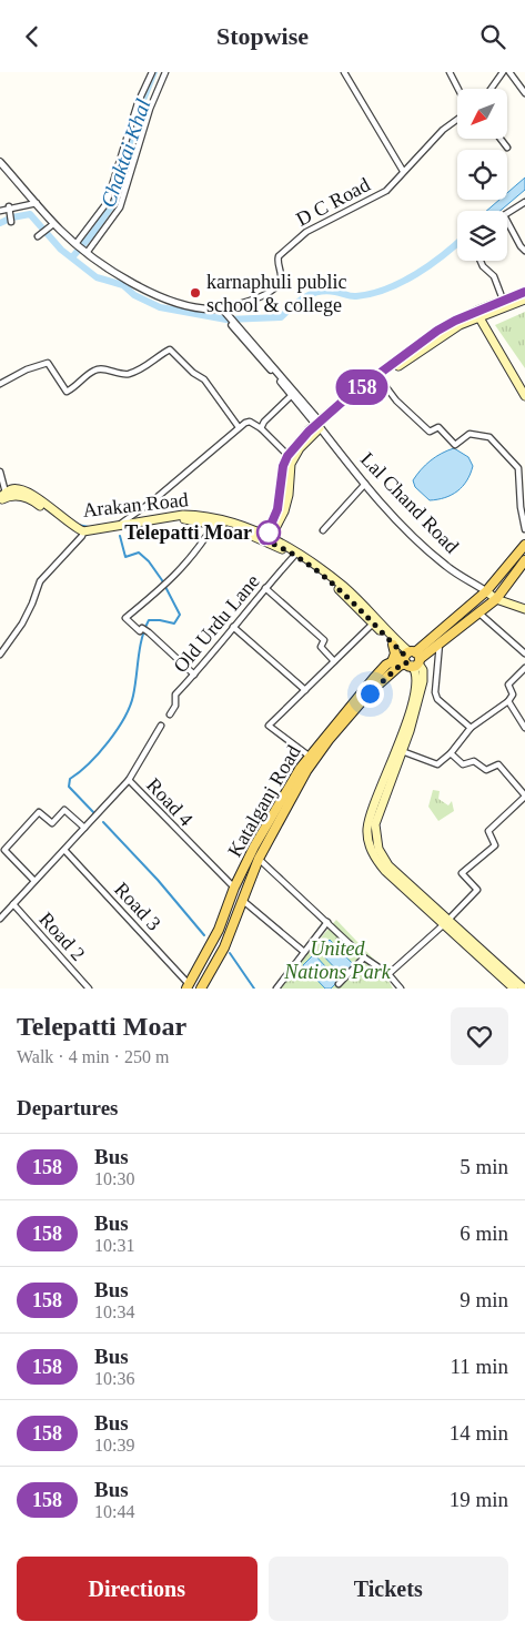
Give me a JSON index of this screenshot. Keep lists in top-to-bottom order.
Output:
{
  "streets": {
    "main road": ["Arakan Road", "Katalganj Road"],
    "street": [
      "D C Road",
      "Lal Chand Road",
      "Old Urdu Lane",
      "Road 4",
      "Road 3",
      "Road 2"
    ]
  },
  "crossings": [
    ["Arakan Road", "Old Urdu Lane"],
    ["Arakan Road", "Katalganj Road"],
    ["Katalganj Road", "Road 4"],
    ["Katalganj Road", "Road 3"]
  ],
  "water": ["Chaktai Khal"],
  "parks": ["United Nations Park"],
  "places": ["karnaphuli public school & college", "Telepatti Moar"],
  "lines": ["bus line 158"],
  "north": "bottom left",
  "page": {
    "header": "Stopwise",
    "on_map": "158",
    "heading": [
      ["Telepatti Moar", "Walk · 4 min · 250 m"],
      "Departures"
    ],
    "list": [
      {
        "mark": "158",
        "name": "Bus",
        "note": "10:30",
        "value": "5 min"
      },
      {
        "mark": "158",
        "name": "Bus",
        "note": "10:31",
        "value": "6 min"
      },
      {
        "mark": "158",
        "name": "Bus",
        "note": "10:34",
        "value": "9 min"
      },
      {
        "mark": "158",
        "name": "Bus",
        "note": "10:36",
        "value": "11 min"
      },
      {
        "mark": "158",
        "name": "Bus",
        "note": "10:39",
        "value": "14 min"
      },
      {
        "mark": "158",
        "name": "Bus",
        "note": "10:44",
        "value": "19 min"
      }
    ],
    "buttons": ["Directions", "Tickets"]
  }
}
